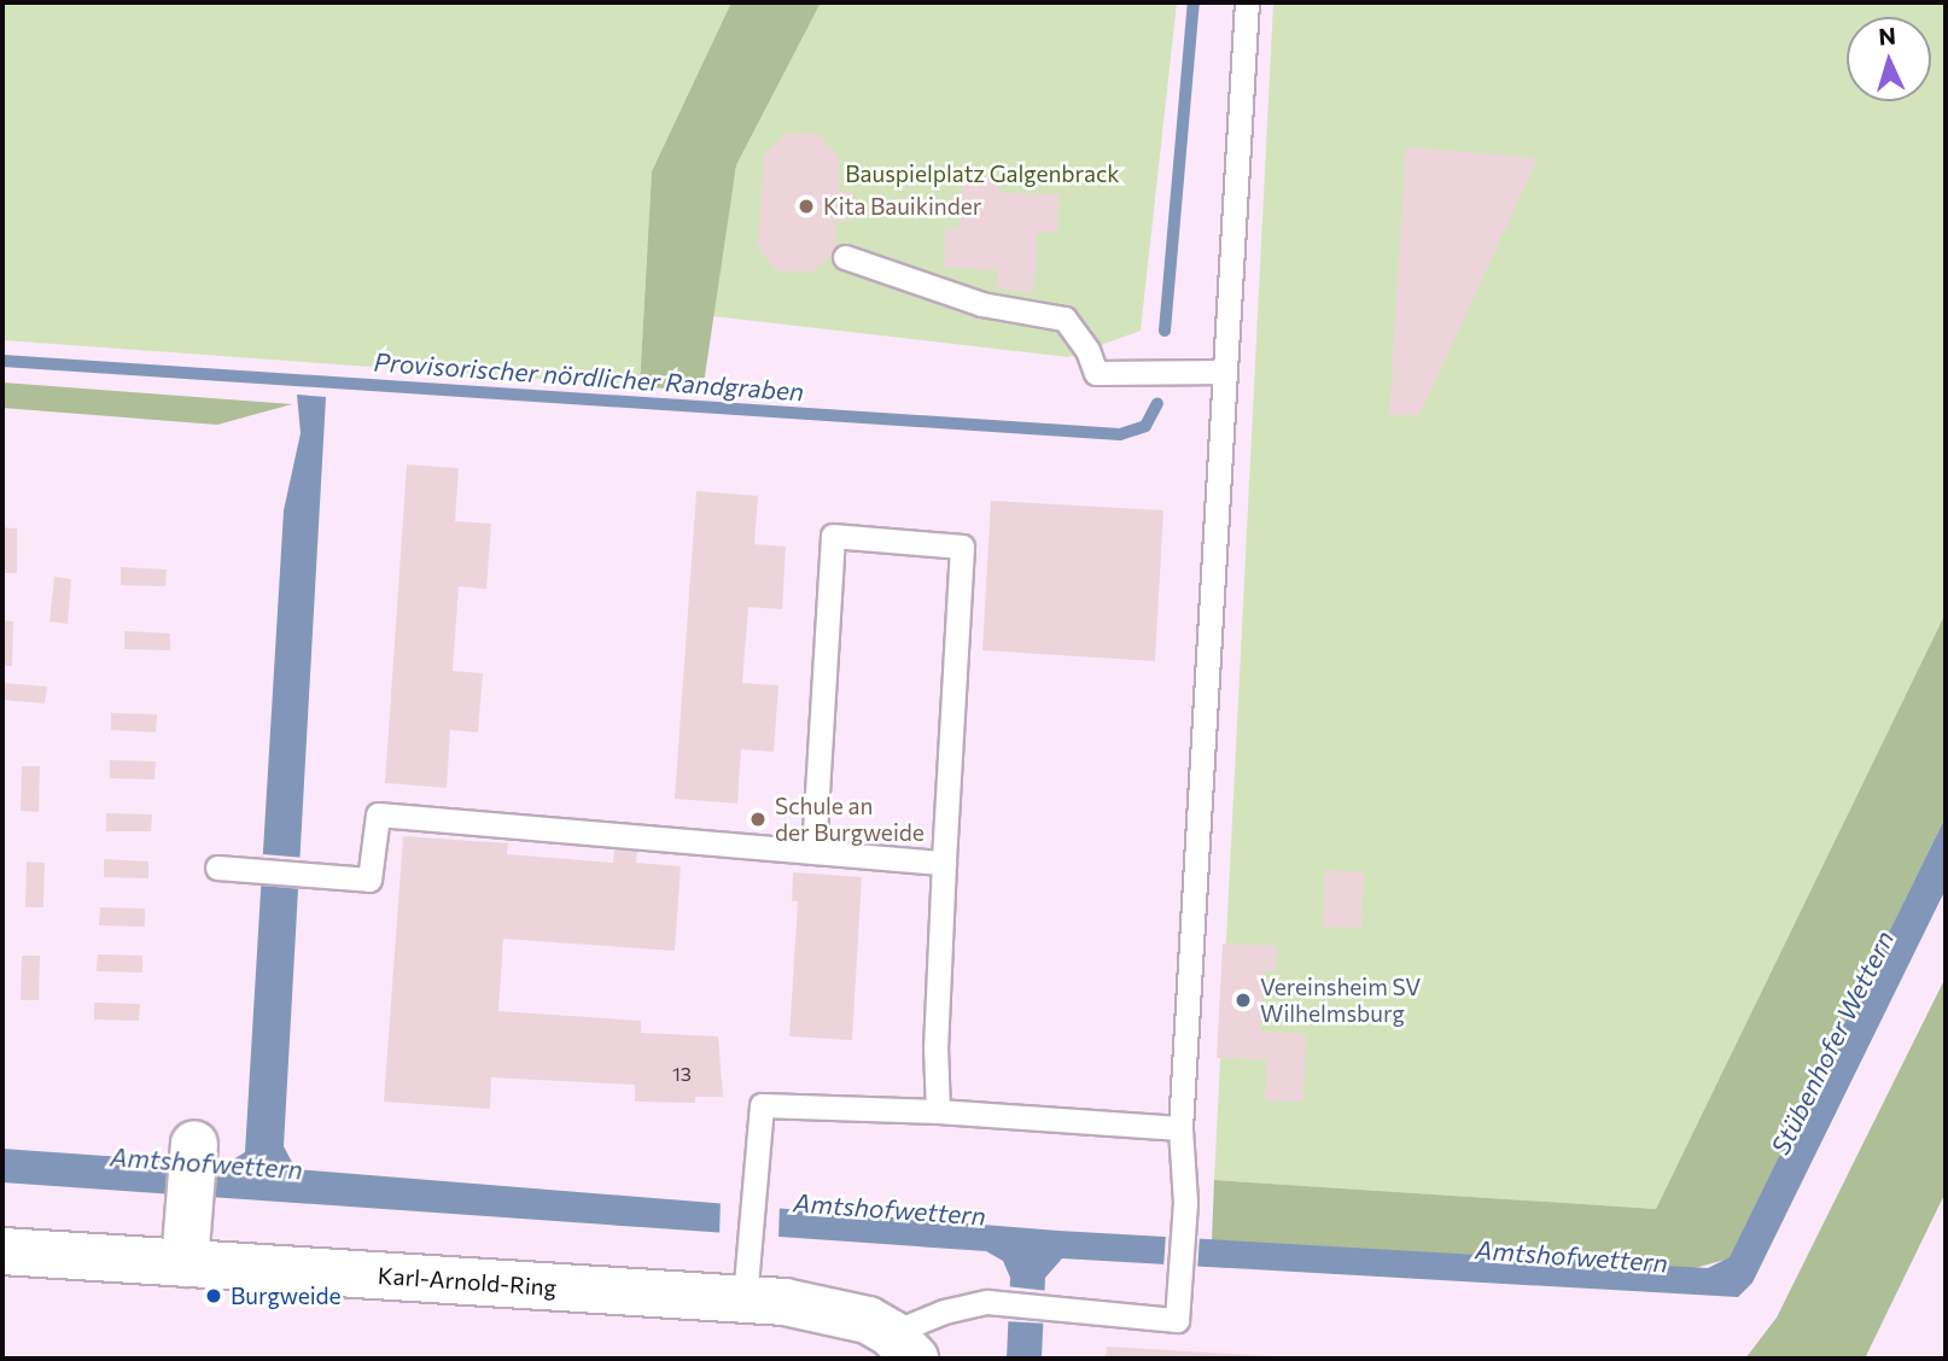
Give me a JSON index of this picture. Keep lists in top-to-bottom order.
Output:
{
  "streets": {
    "street": ["Karl-Arnold-Ring"]
  },
  "water": ["Provisorischer nördlicher Randgraben", "Stübenhofer Wettern", "Amtshofwettern"],
  "parks": ["Bauspielplatz Galgenbrack"],
  "places": [
    "Kita Bauikinder",
    "Schule an der Burgweide",
    "Vereinsheim SV Wilhelmsburg",
    "Burgweide"
  ],
  "house_numbers": ["13"],
  "north": "top"
}
